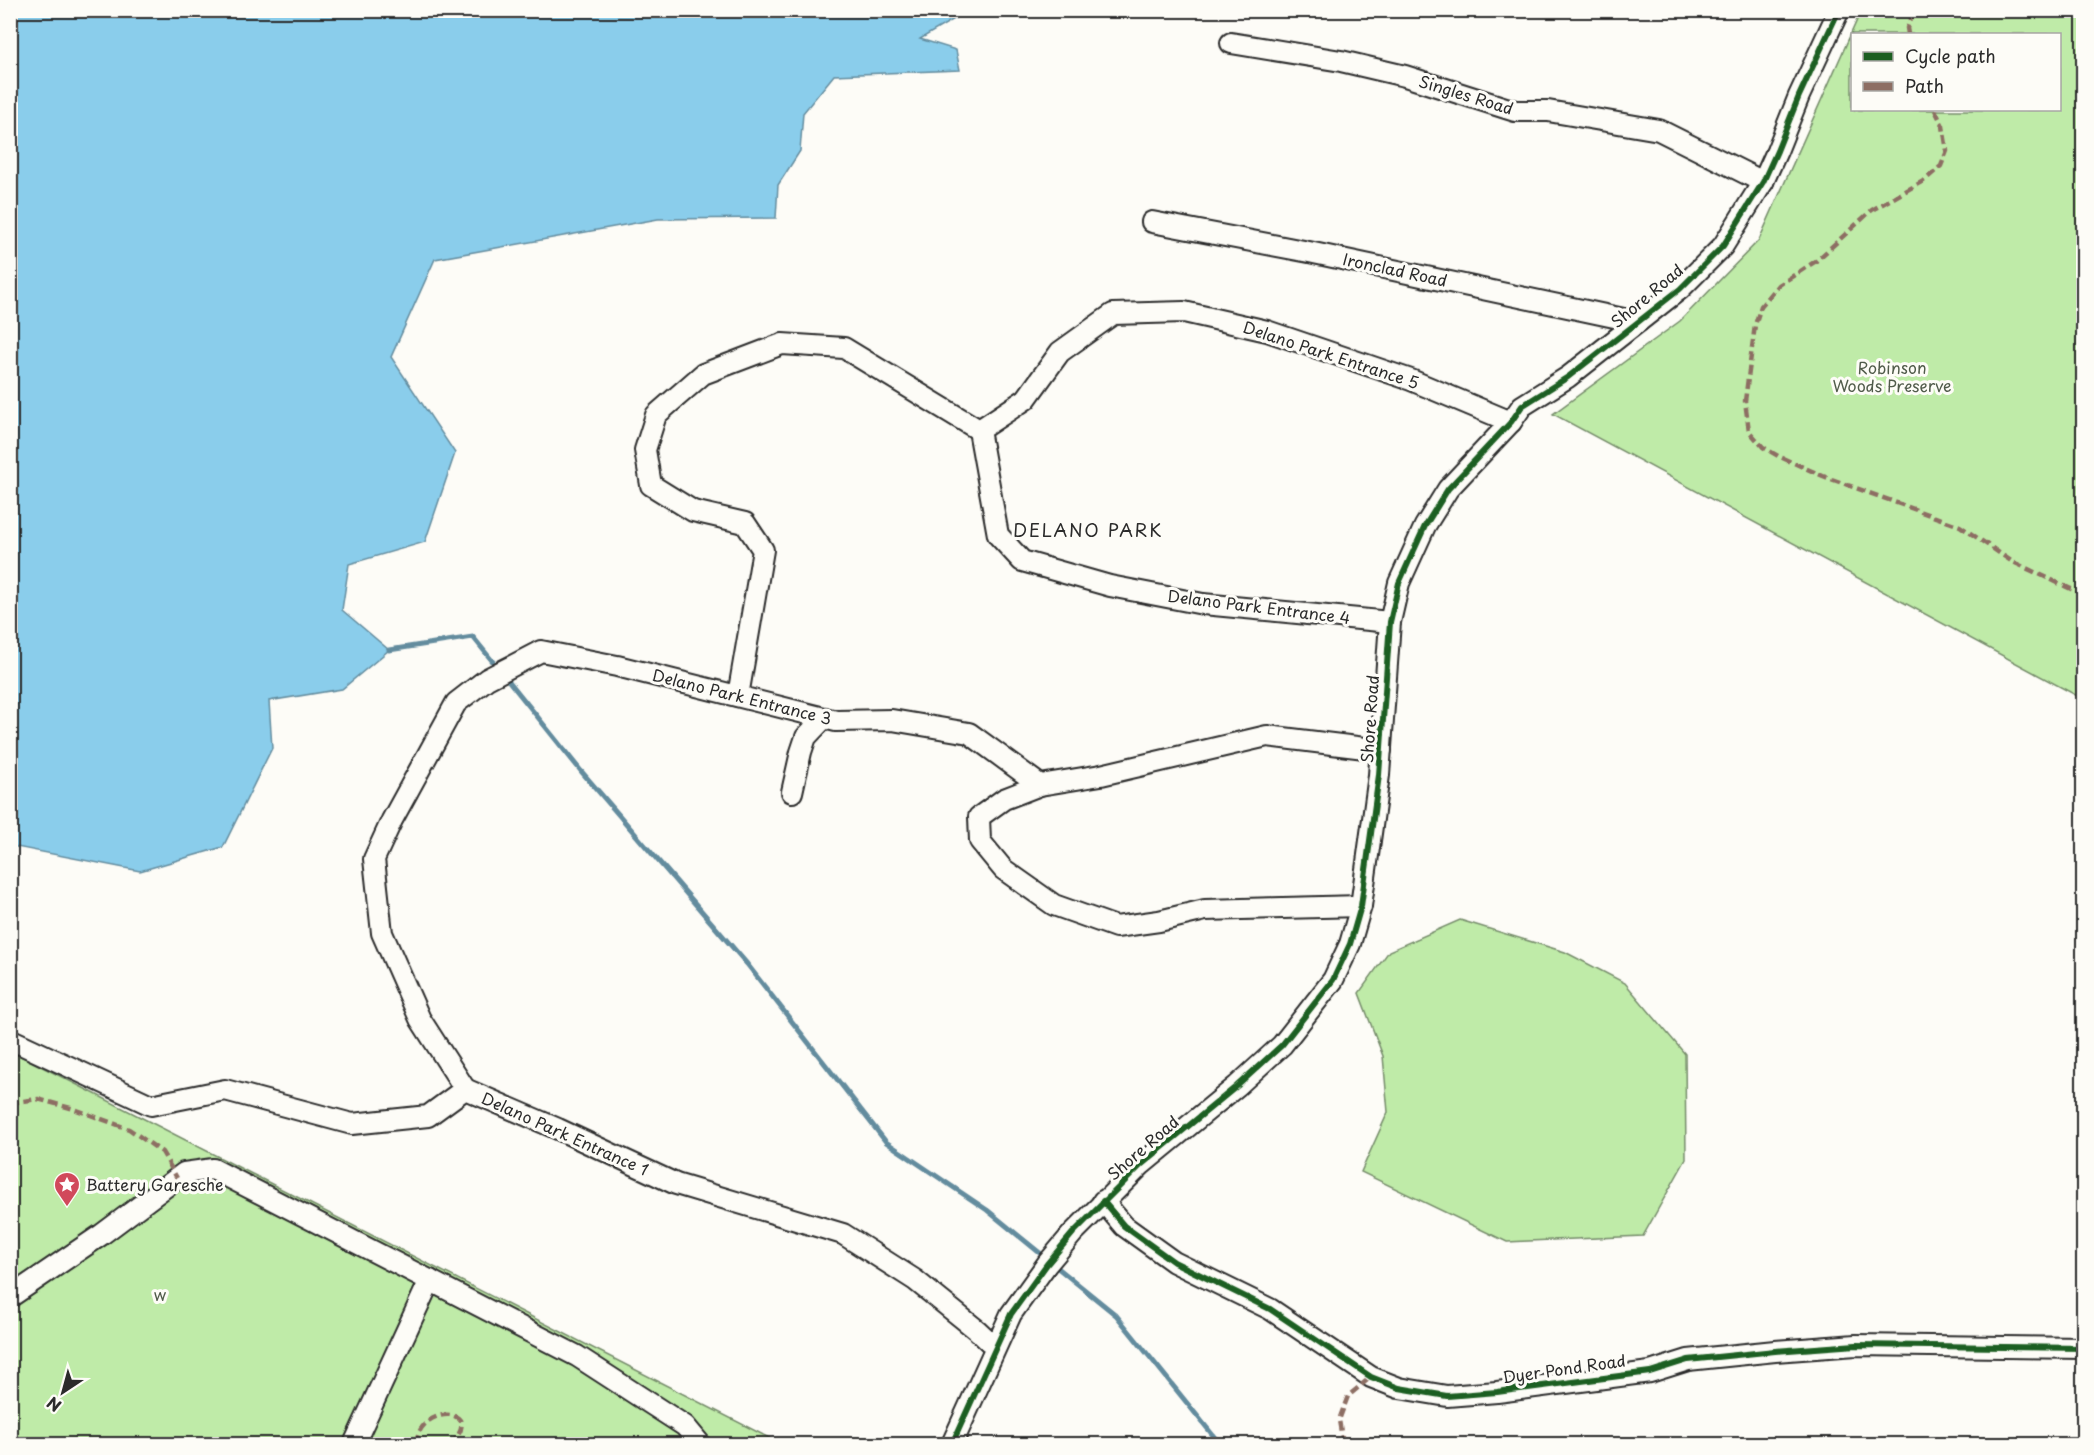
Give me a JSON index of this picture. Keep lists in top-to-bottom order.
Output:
{
  "streets": {
    "street": [
      "Singles Road",
      "Ironclad Road",
      "Shore Road",
      "Delano Park Entrance 5",
      "Delano Park Entrance 4",
      "Delano Park Entrance 3",
      "Delano Park Entrance 1",
      "Dyer Pond Road"
    ]
  },
  "crossings": [
    ["Singles Road", "Shore Road"],
    ["Ironclad Road", "Shore Road"],
    ["Shore Road", "Delano Park Entrance 5"],
    ["Shore Road", "Delano Park Entrance 4"],
    ["Shore Road", "Delano Park Entrance 1"],
    ["Shore Road", "Dyer Pond Road"],
    ["Delano Park Entrance 5", "Delano Park Entrance 4"],
    ["Delano Park Entrance 3", "Delano Park Entrance 1"]
  ],
  "districts": ["DELANO PARK"],
  "parks": ["Robinson Woods Preserve", "w"],
  "places": {
    "place": ["Battery Garesche"]
  },
  "legend": ["Cycle path", "Path"],
  "north": "bottom left"
}
